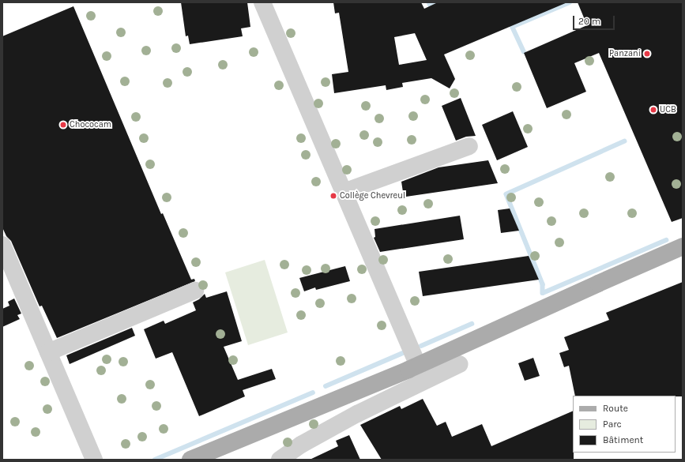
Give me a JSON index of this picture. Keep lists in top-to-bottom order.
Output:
{
  "places": [
    "Panzani",
    "UCB",
    "Chococam",
    "Collège Chevreul"
  ],
  "legend": ["Route", "Parc", "Bâtiment"],
  "scale_bar": "20 m"
}
